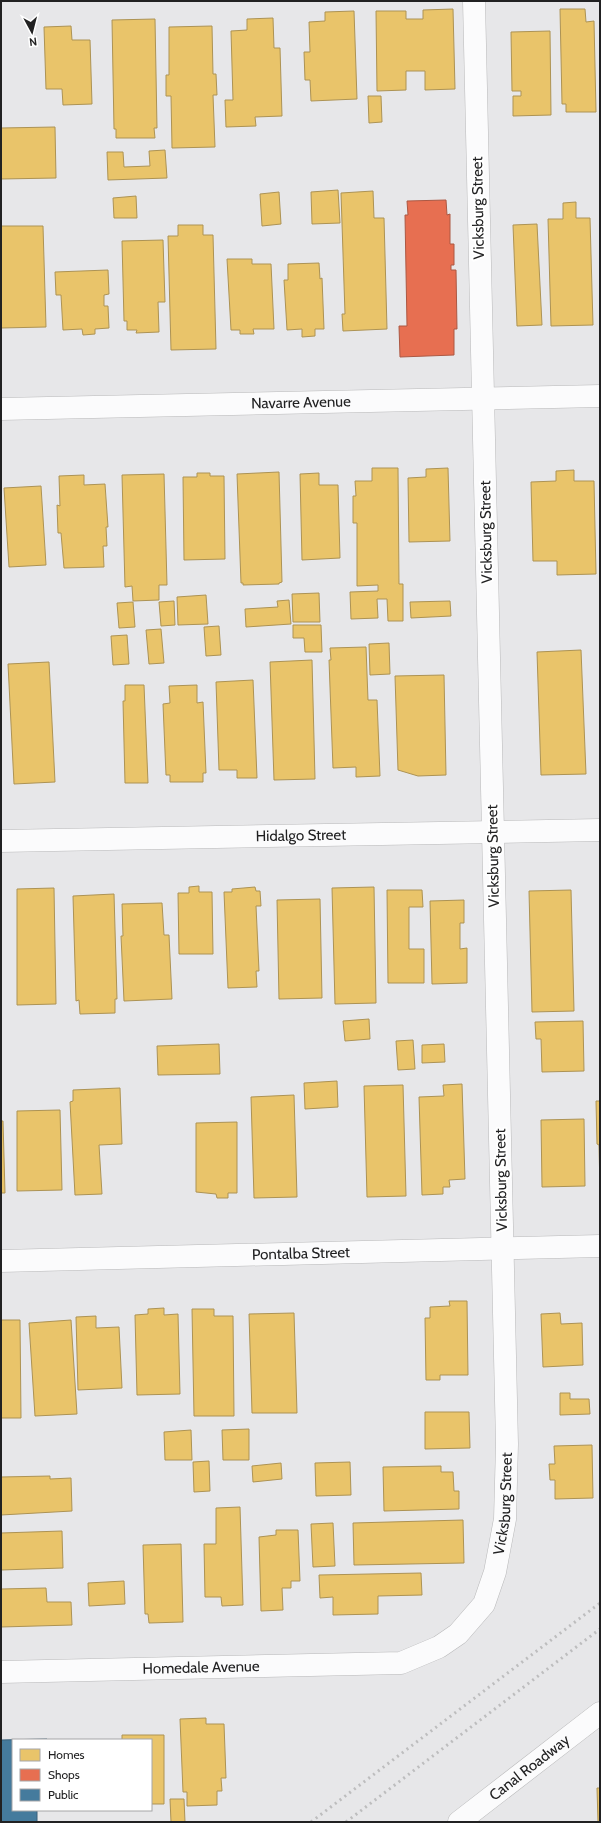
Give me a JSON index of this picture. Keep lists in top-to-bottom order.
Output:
{
  "streets": {
    "street": [
      "Vicksburg Street",
      "Navarre Avenue",
      "Hidalgo Street",
      "Pontalba Street",
      "Homedale Avenue",
      "Canal Roadway"
    ]
  },
  "crossings": [
    ["Vicksburg Street", "Navarre Avenue"],
    ["Vicksburg Street", "Hidalgo Street"],
    ["Vicksburg Street", "Pontalba Street"],
    ["Vicksburg Street", "Homedale Avenue"]
  ],
  "legend": ["Homes", "Shops", "Public"],
  "north": "bottom"
}
